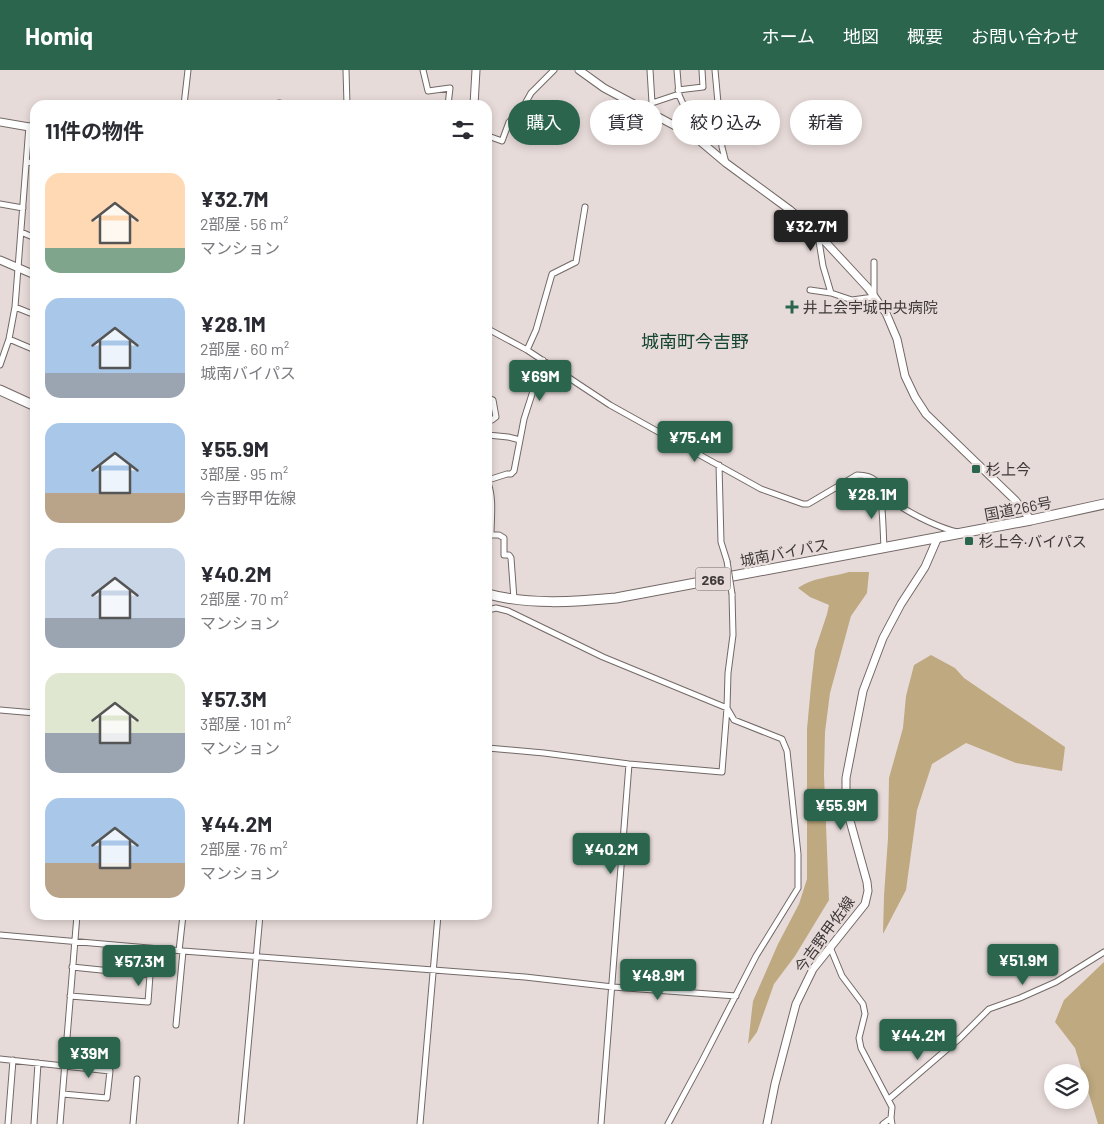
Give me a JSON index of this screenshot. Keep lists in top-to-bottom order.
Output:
{
  "streets": {
    "highway": ["国道266号", "城南バイパス", "266"],
    "street": ["今吉野甲佐線"]
  },
  "crossings": [
    ["国道266号", "城南バイパス"],
    ["国道266号", "今吉野甲佐線"],
    ["城南バイパス", "今吉野甲佐線"]
  ],
  "districts": ["城南町今吉野"],
  "places": {
    "health": ["井上会宇城中央病院"],
    "transit": ["杉上今", "杉上今·バイパス"]
  },
  "page": {
    "header": "Homiq",
    "nav": [
      "ホーム",
      "地図",
      "概要",
      "お問い合わせ"
    ],
    "chip": [
      "購入",
      "賃貸",
      "絞り込み",
      "新着"
    ],
    "heading": "11件の物件",
    "list": [
      {
        "name": "¥32.7M",
        "note": "2部屋 · 56 m² · マンション"
      },
      {
        "name": "¥28.1M",
        "note": "2部屋 · 60 m² · 城南バイパス"
      },
      {
        "name": "¥55.9M",
        "note": "3部屋 · 95 m² · 今吉野甲佐線"
      },
      {
        "name": "¥40.2M",
        "note": "2部屋 · 70 m² · マンション"
      },
      {
        "name": "¥57.3M",
        "note": "3部屋 · 101 m² · マンション"
      },
      {
        "name": "¥44.2M",
        "note": "2部屋 · 76 m² · マンション"
      }
    ],
    "price": [
      "¥32.7M",
      "¥69M",
      "¥75.4M",
      "¥28.1M",
      "¥55.9M",
      "¥40.2M",
      "¥51.9M",
      "¥57.3M",
      "¥48.9M",
      "¥44.2M",
      "¥39M"
    ]
  }
}
